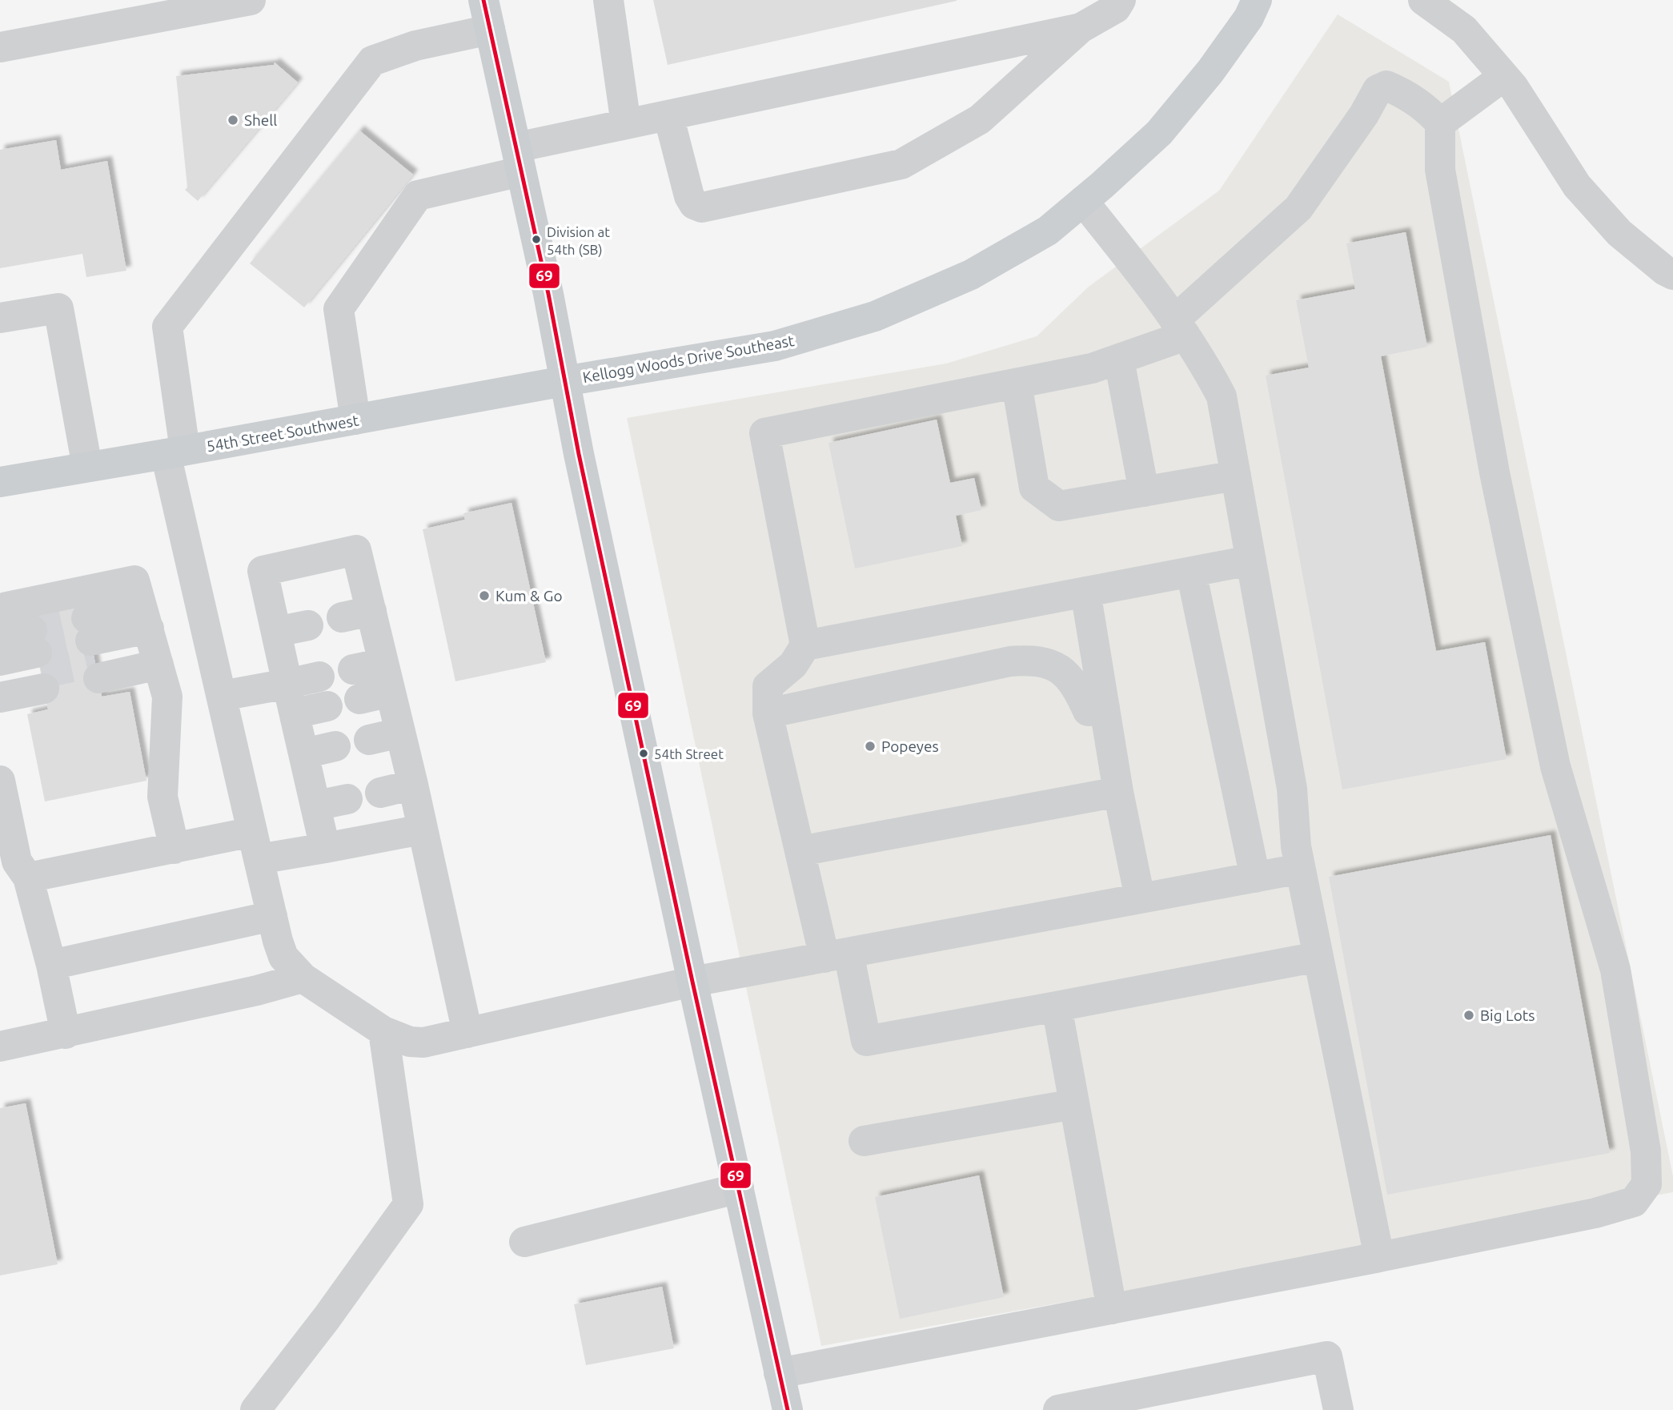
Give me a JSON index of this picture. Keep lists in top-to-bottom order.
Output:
{
  "streets": {
    "main road": ["Kellogg Woods Drive Southeast", "54th Street Southwest"]
  },
  "crossings": [
    ["Kellogg Woods Drive Southeast", "54th Street Southwest"]
  ],
  "places": [
    "Shell",
    "Division at 54th (SB)",
    "Kum & Go",
    "Popeyes",
    "54th Street",
    "Big Lots"
  ],
  "lines": ["transit line 69"]
}
